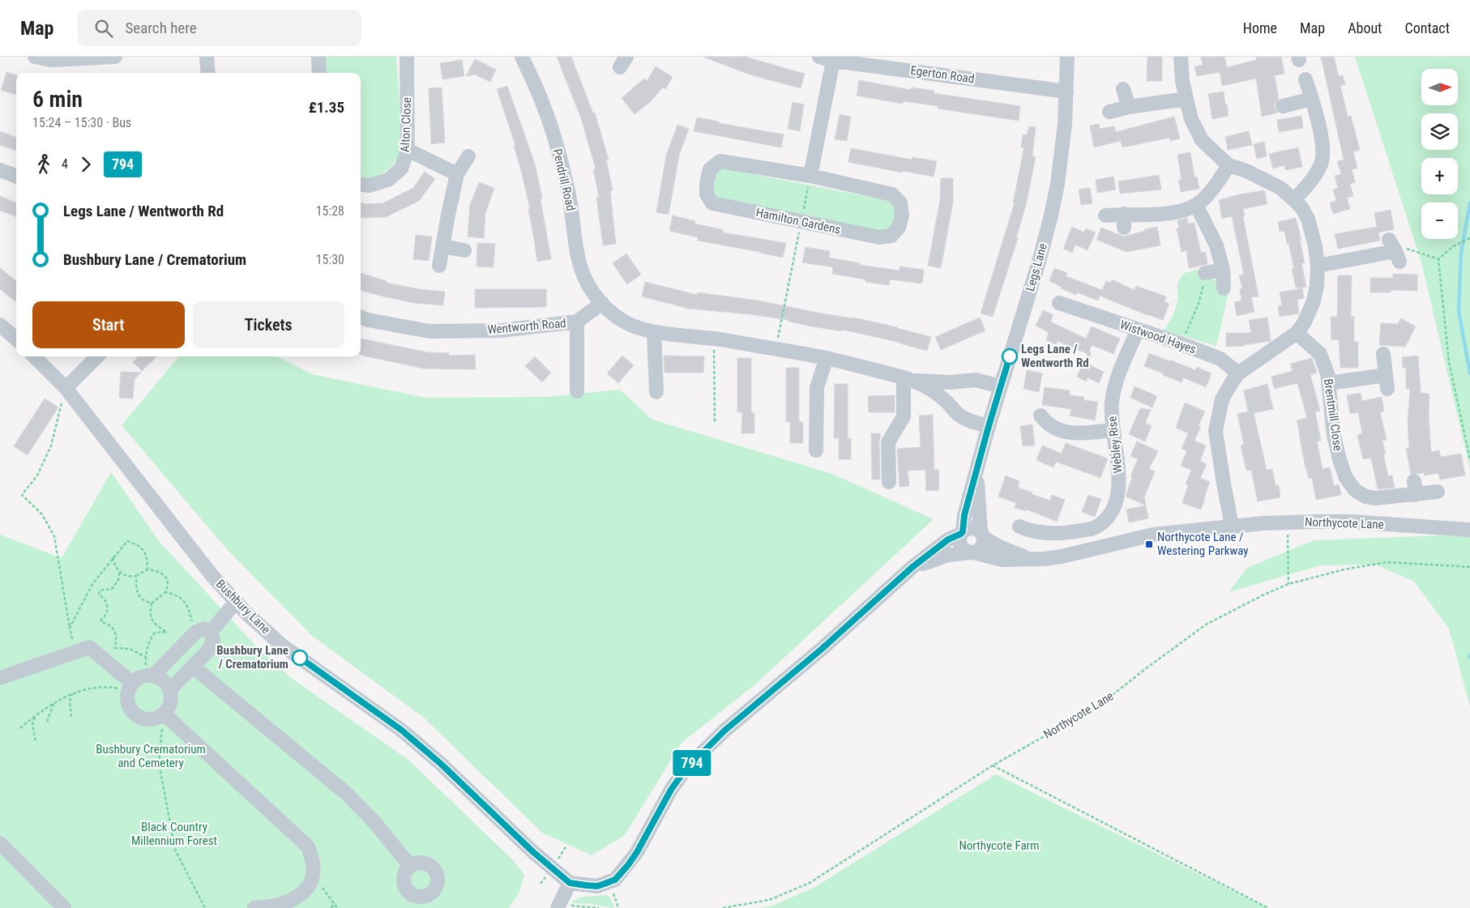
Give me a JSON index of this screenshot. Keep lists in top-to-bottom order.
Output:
{
  "streets": {
    "street": [
      "Egerton Road",
      "Alton Close",
      "Pendrill Road",
      "Hamilton Gardens",
      "Legs Lane",
      "Wentworth Road",
      "Wistwood Hayes",
      "Brentmill Close",
      "Webley Rise",
      "Northycote Lane",
      "Bushbury Lane"
    ]
  },
  "crossings": [
    ["Egerton Road", "Legs Lane"],
    ["Pendrill Road", "Wentworth Road"],
    ["Legs Lane", "Northycote Lane"],
    ["Wistwood Hayes", "Webley Rise"]
  ],
  "parks": ["Bushbury Crematorium and Cemetery", "Black Country Millennium Forest", "Northycote Farm"],
  "places": {
    "other": ["Legs Lane / Wentworth Rd", "Bushbury Lane / Crematorium"],
    "transit": ["Northycote Lane / Westering Parkway"]
  },
  "lines": ["bus line 794"],
  "north": "right",
  "page": {
    "header": "Map",
    "search": "Search here",
    "nav": [
      "Home",
      "Map",
      "About",
      "Contact"
    ],
    "on_map": "794",
    "map_buttons": ["+", "−"],
    "heading": ["6 min", "15:24 – 15:30 · Bus", "£1.35"],
    "legs": ["4", "794"],
    "list": [
      {
        "name": "Legs Lane / Wentworth Rd",
        "value": "15:28"
      },
      {
        "name": "Bushbury Lane / Crematorium",
        "value": "15:30"
      }
    ],
    "buttons": ["Start", "Tickets"]
  }
}
